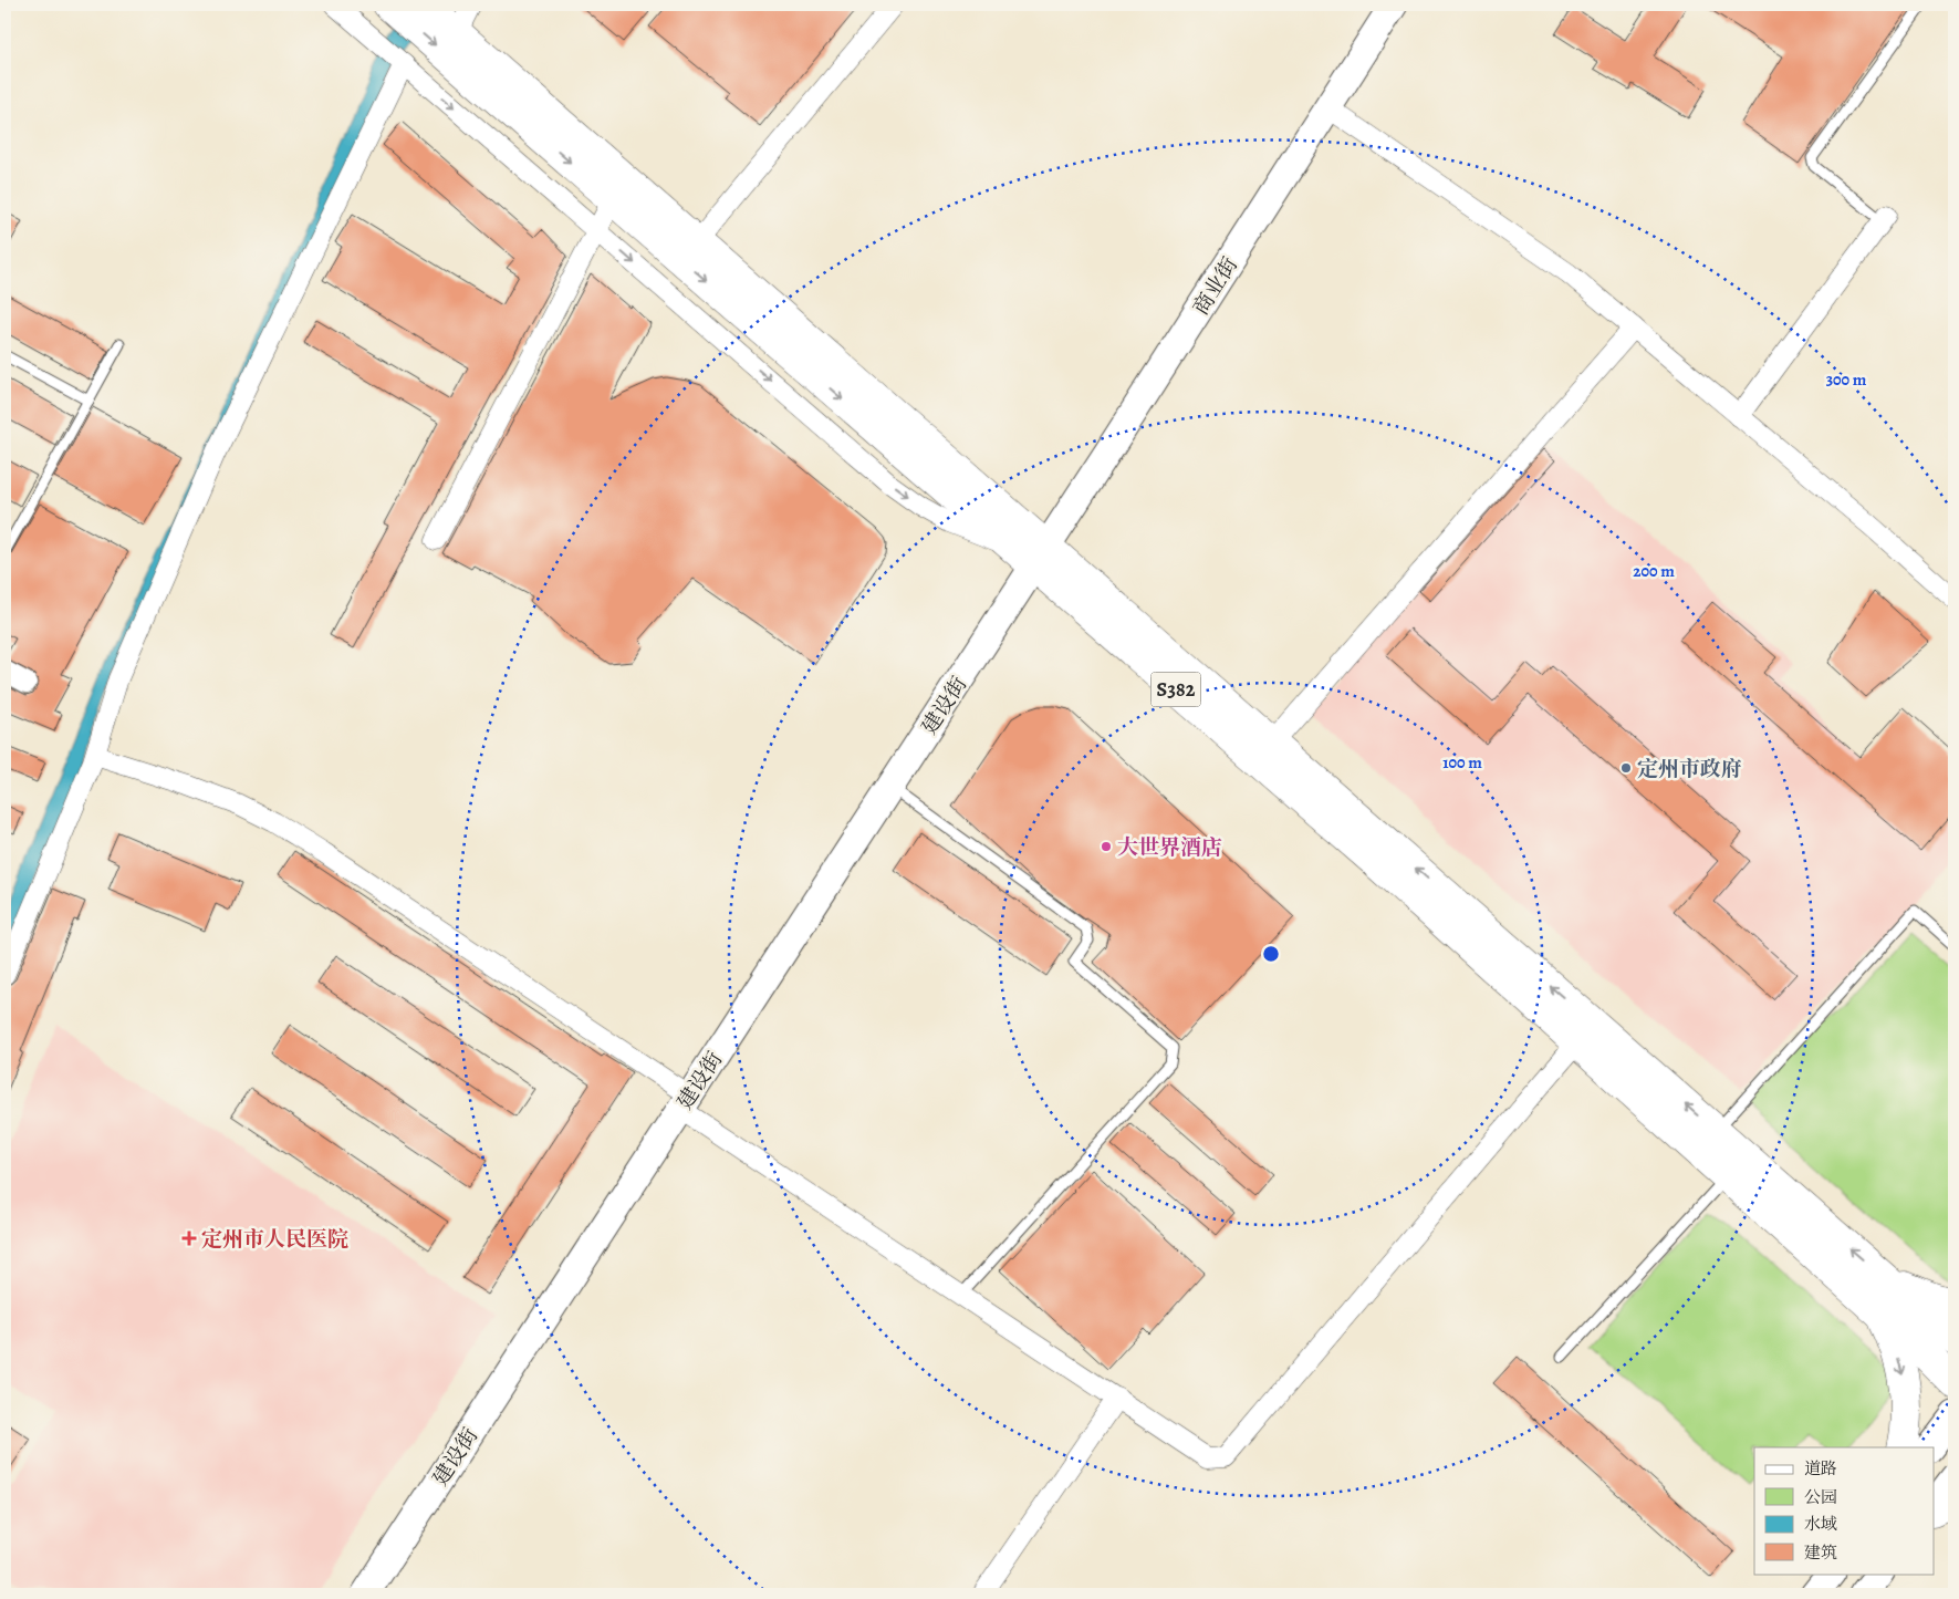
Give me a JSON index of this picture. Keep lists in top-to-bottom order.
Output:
{
  "streets": {
    "main road": ["S382"],
    "street": ["商业街", "建设街"]
  },
  "crossings": [
    ["商业街", "S382"],
    ["商业街", "建设街"],
    ["S382", "建设街"]
  ],
  "places": {
    "other": ["定州市政府", "大世界酒店"],
    "health": ["定州市人民医院"]
  },
  "legend": [
    "道路",
    "公园",
    "水域",
    "建筑"
  ],
  "rings": ["300 m", "200 m", "100 m"]
}
